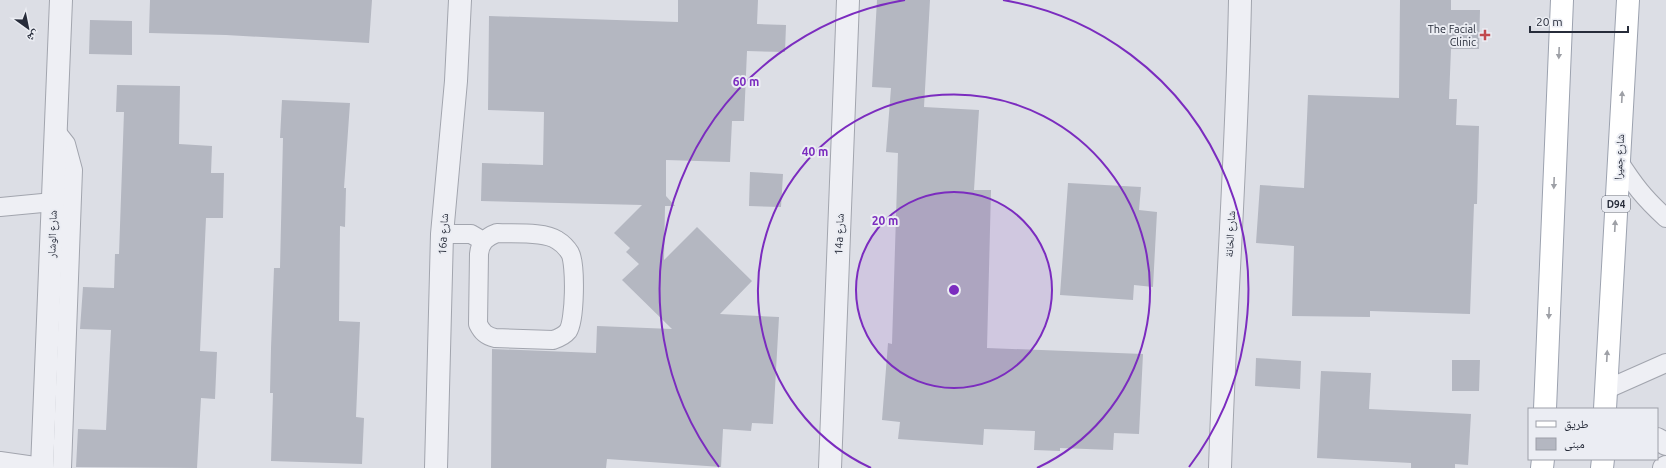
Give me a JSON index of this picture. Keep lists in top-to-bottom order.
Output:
{
  "streets": {
    "main road": ["شارع جميرا", "D94"],
    "street": [
      "شارع الوشار",
      "16a شارع",
      "14a شارع",
      "شارع الخانة"
    ]
  },
  "places": {
    "health": ["The Facial Clinic"]
  },
  "legend": ["طريق", "مبنى"],
  "scale_bar": "20 m",
  "north": "bottom right",
  "rings": ["60 m", "40 m", "20 m"]
}
